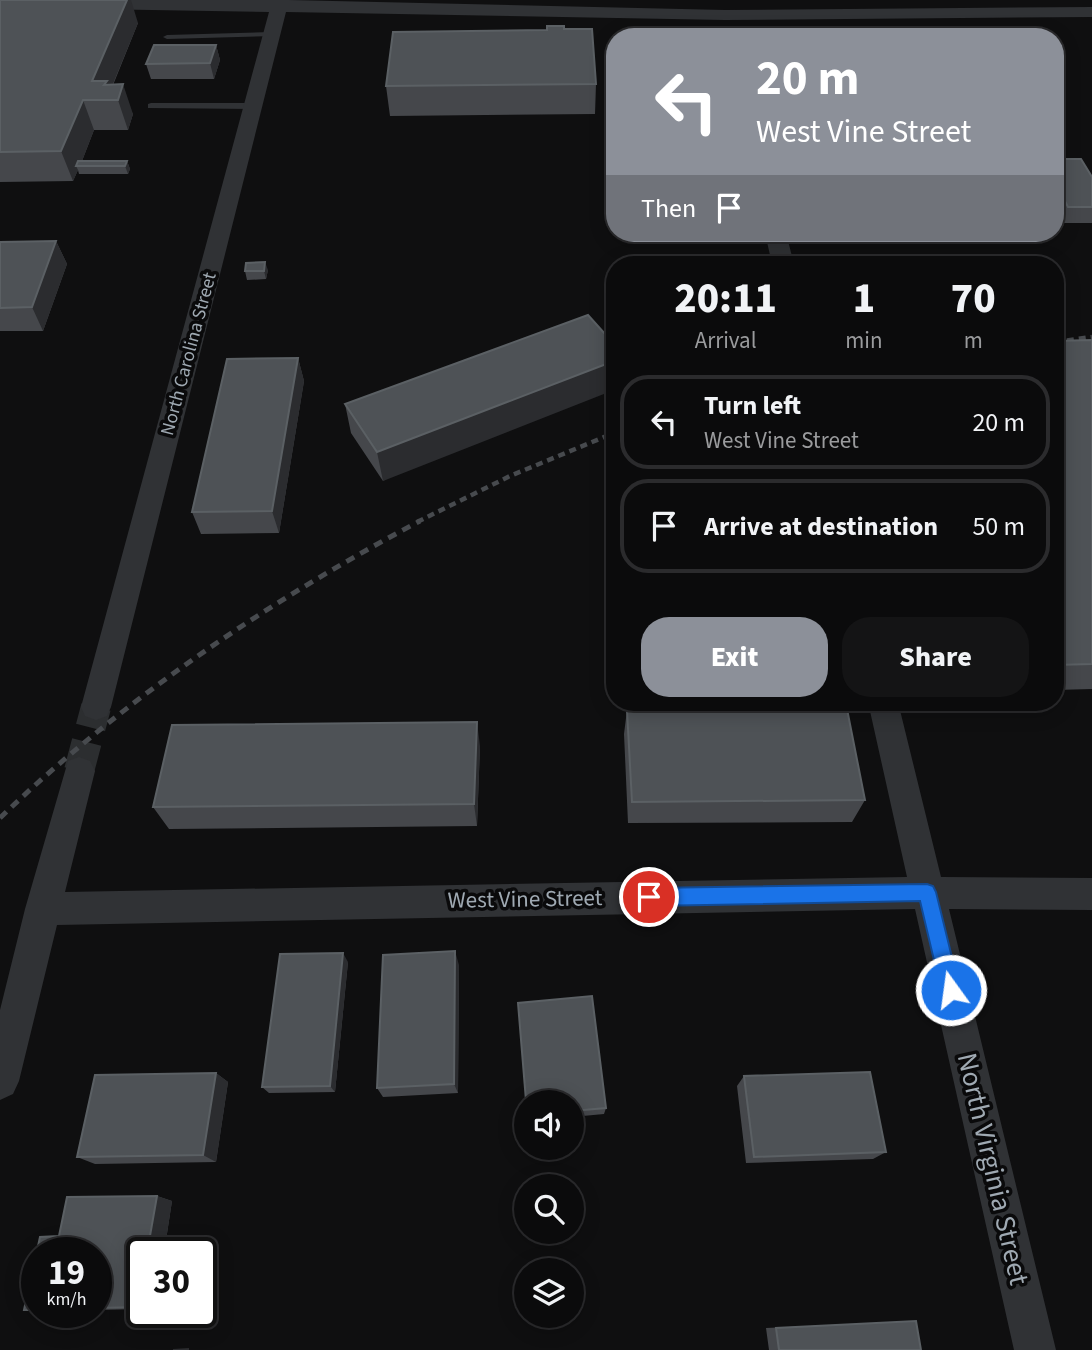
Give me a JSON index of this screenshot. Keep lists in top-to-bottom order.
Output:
{
  "streets": {
    "street": ["North Carolina Street", "West Vine Street", "North Virginia Street"]
  },
  "crossings": [
    ["West Vine Street", "North Virginia Street"]
  ],
  "page": {
    "turn": ["20 m", "West Vine Street"],
    "then": "Then",
    "eta": [
      "20:11",
      "Arrival",
      "1",
      "min",
      "70",
      "m"
    ],
    "list": [
      {
        "name": "Turn left",
        "note": "West Vine Street",
        "value": "20 m"
      },
      {
        "name": "Arrive at destination",
        "value": "50 m"
      }
    ],
    "buttons": ["Exit", "Share"],
    "speed": "19 km/h",
    "limit": "30"
  }
}
